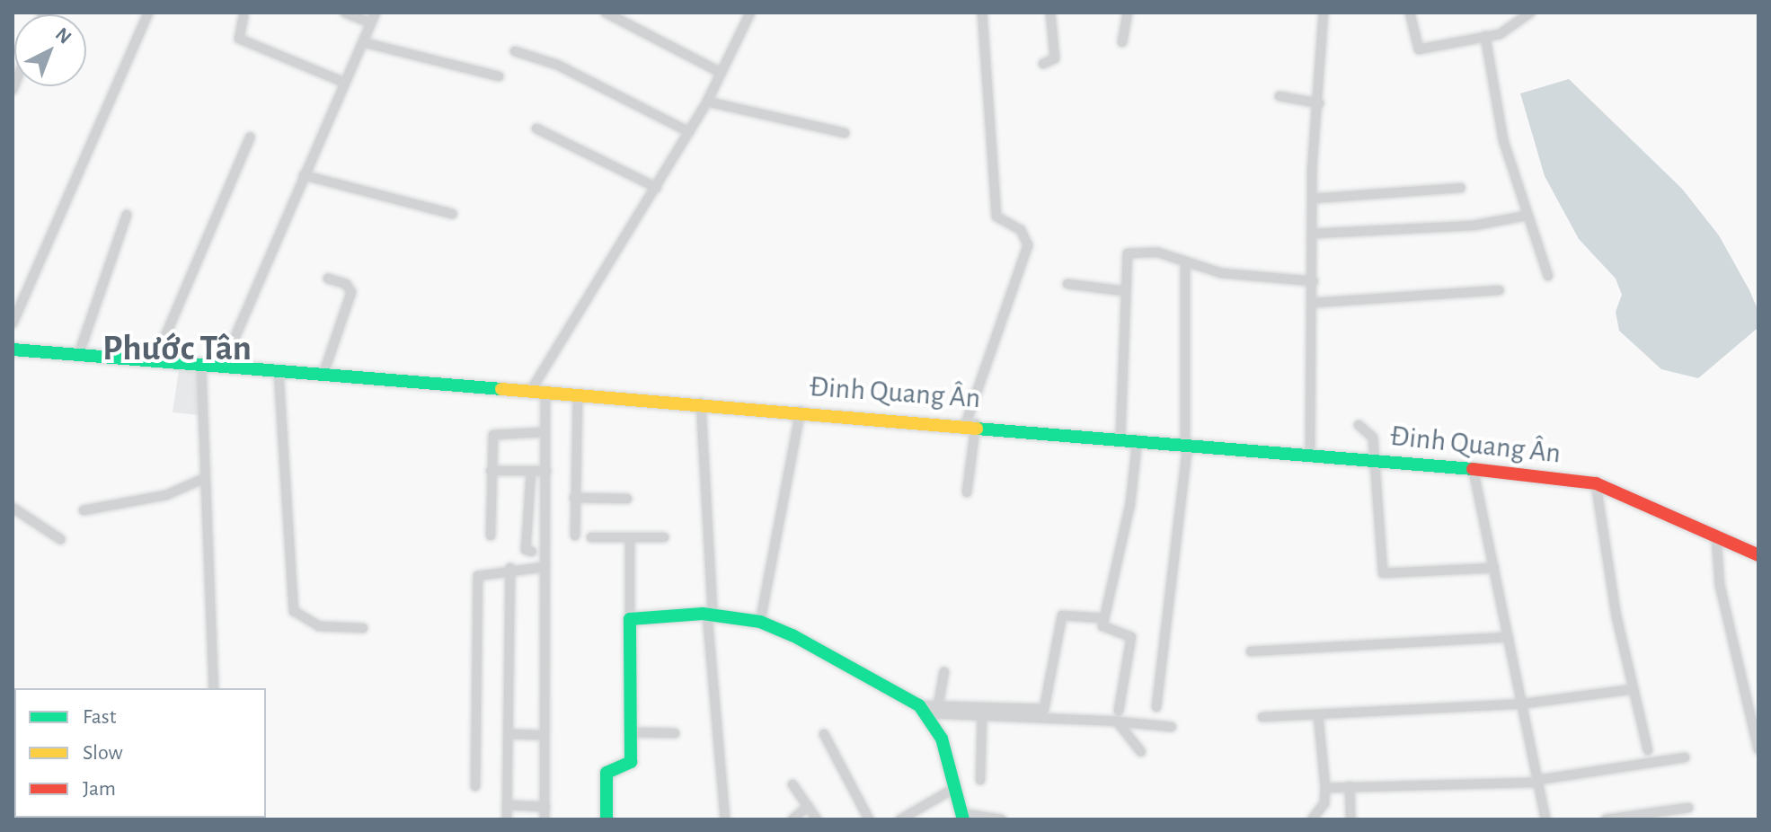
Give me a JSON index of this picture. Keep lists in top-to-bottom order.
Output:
{
  "streets": {
    "street": ["Đinh Quang Ân"]
  },
  "districts": ["Phước Tân"],
  "legend": ["Fast", "Slow", "Jam"],
  "north": "top right"
}
